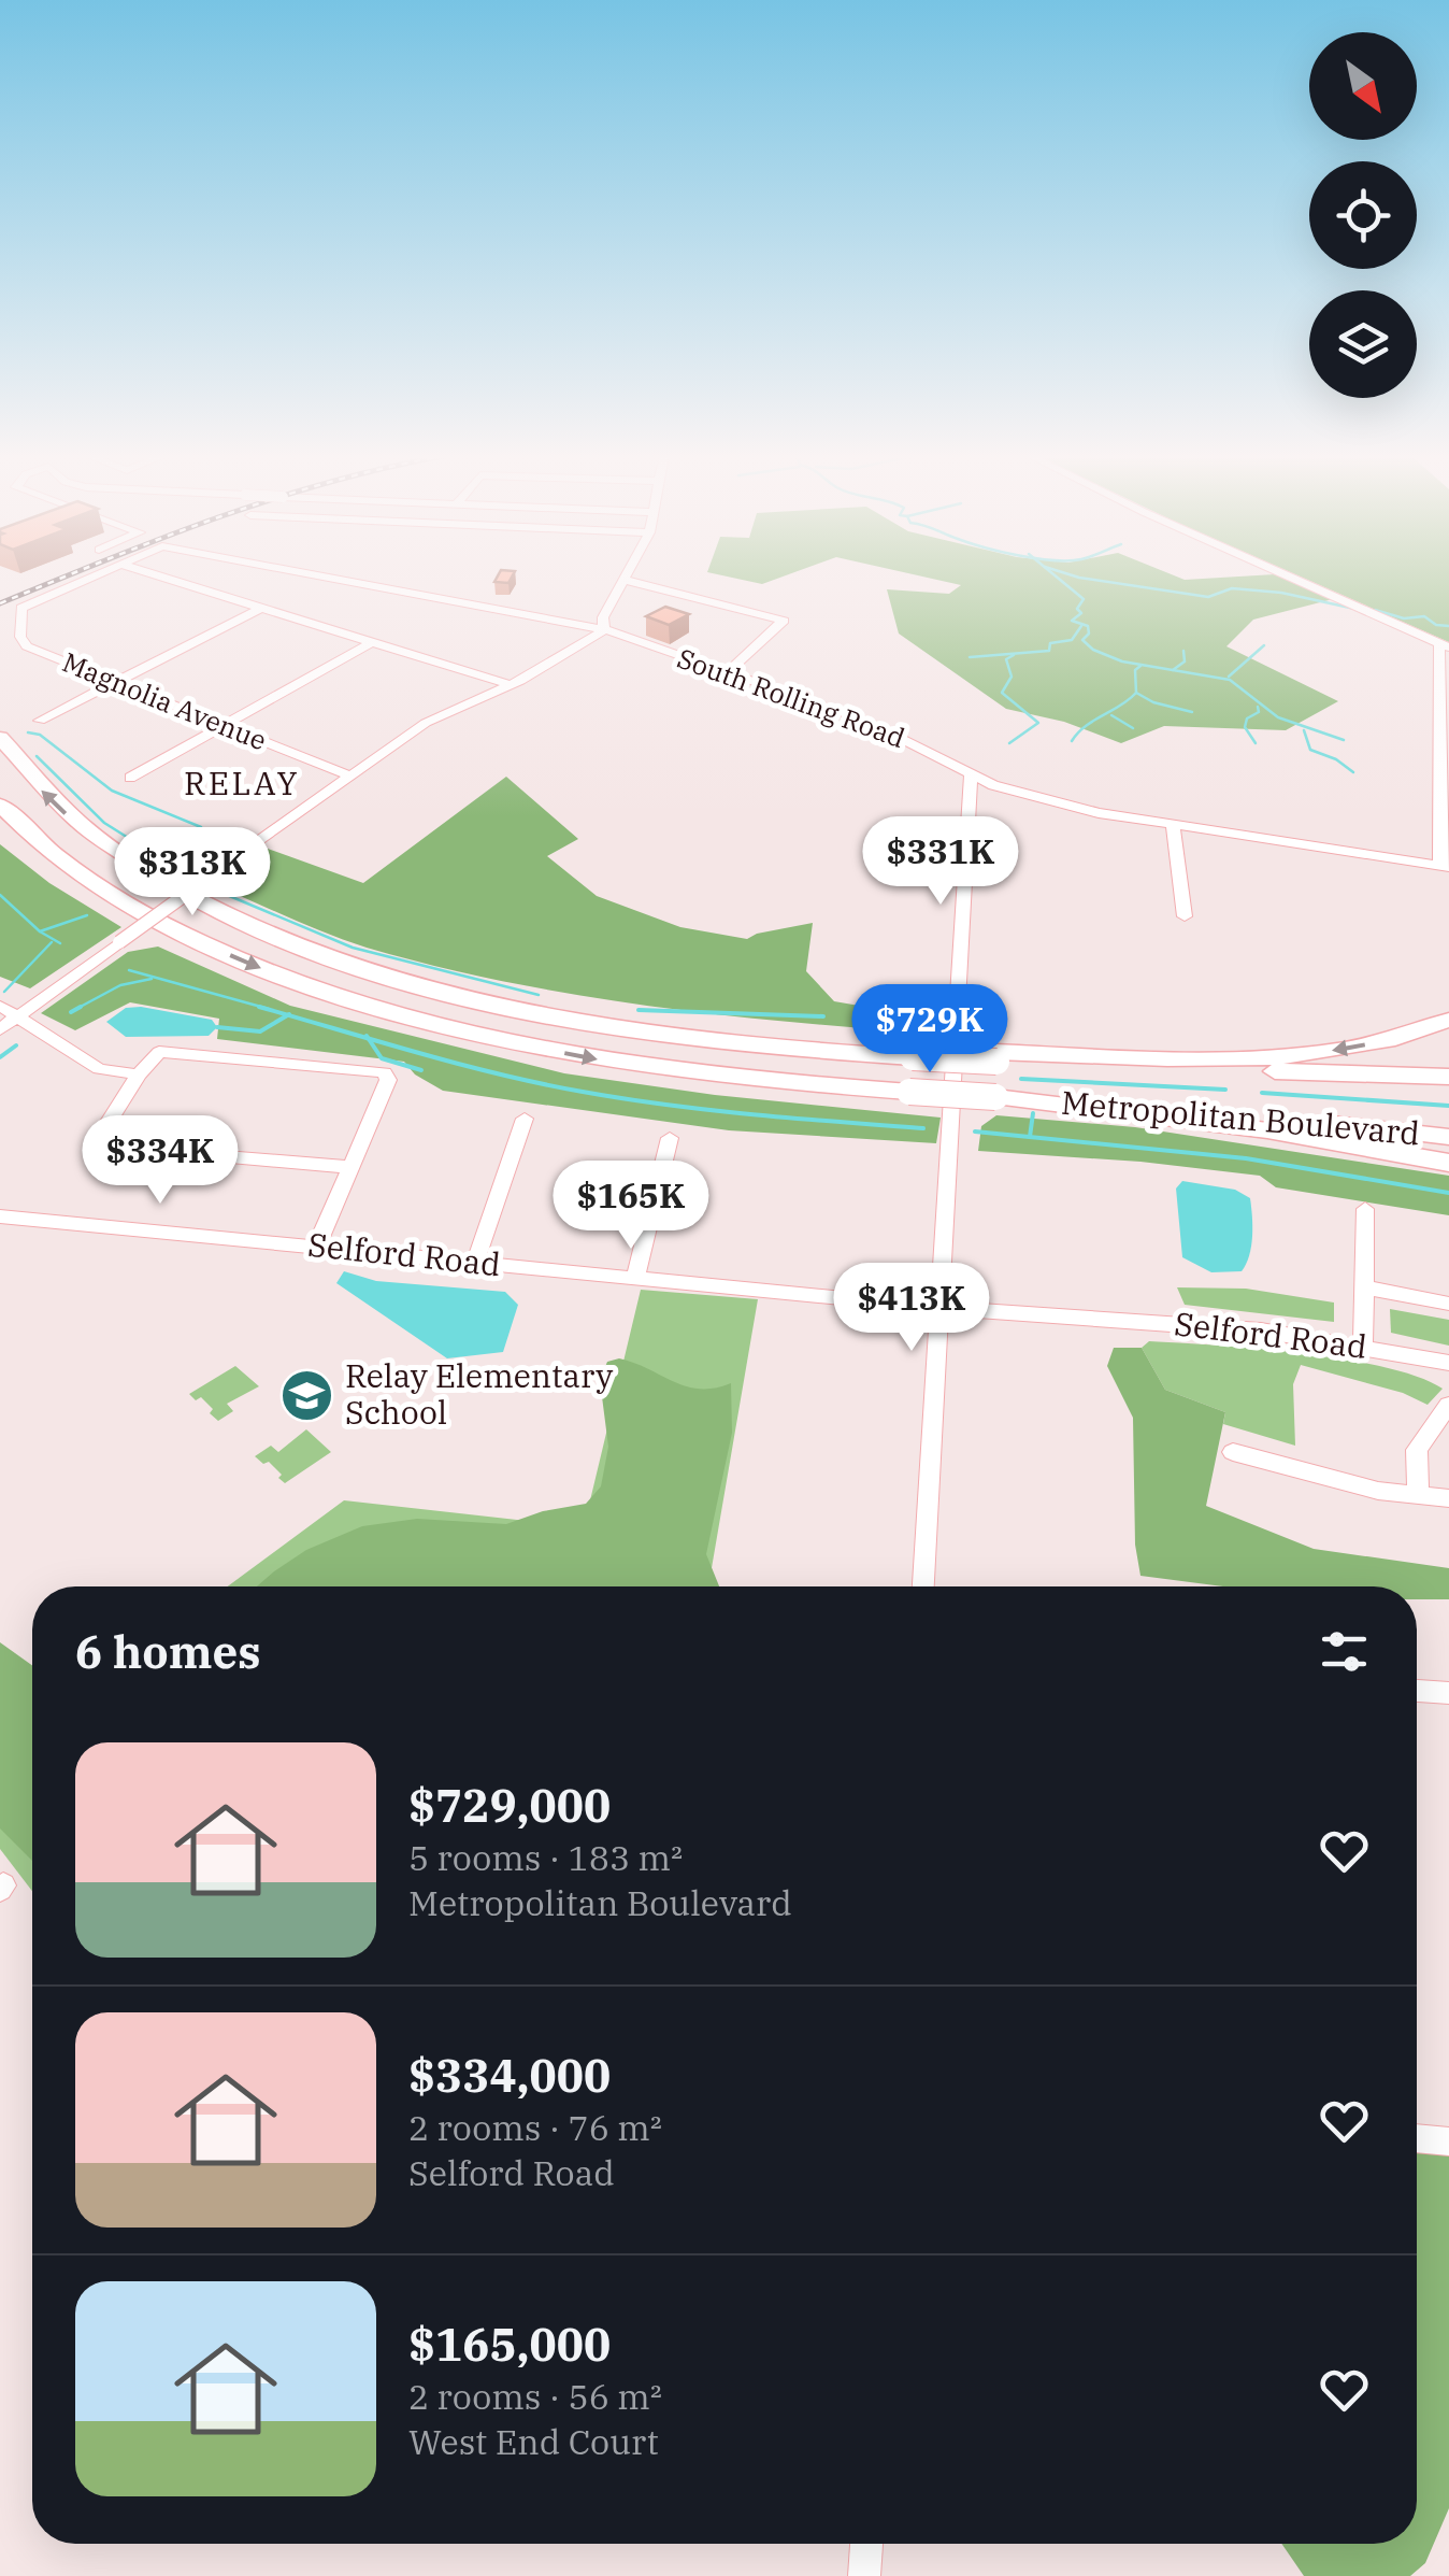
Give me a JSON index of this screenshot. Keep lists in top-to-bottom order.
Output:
{
  "streets": {
    "highway": ["Metropolitan Boulevard"],
    "street": ["South Rolling Road", "Magnolia Avenue", "Selford Road"]
  },
  "districts": ["RELAY"],
  "places": {
    "school or university": ["Relay Elementary School"]
  },
  "north": "bottom right",
  "page": {
    "price": [
      "$331K",
      "$313K",
      "$729K",
      "$334K",
      "$165K",
      "$413K"
    ],
    "heading": "6 homes",
    "list": [
      {
        "name": "$729,000",
        "note": "5 rooms · 183 m² · Metropolitan Boulevard"
      },
      {
        "name": "$334,000",
        "note": "2 rooms · 76 m² · Selford Road"
      },
      {
        "name": "$165,000",
        "note": "2 rooms · 56 m² · West End Court"
      }
    ]
  }
}
